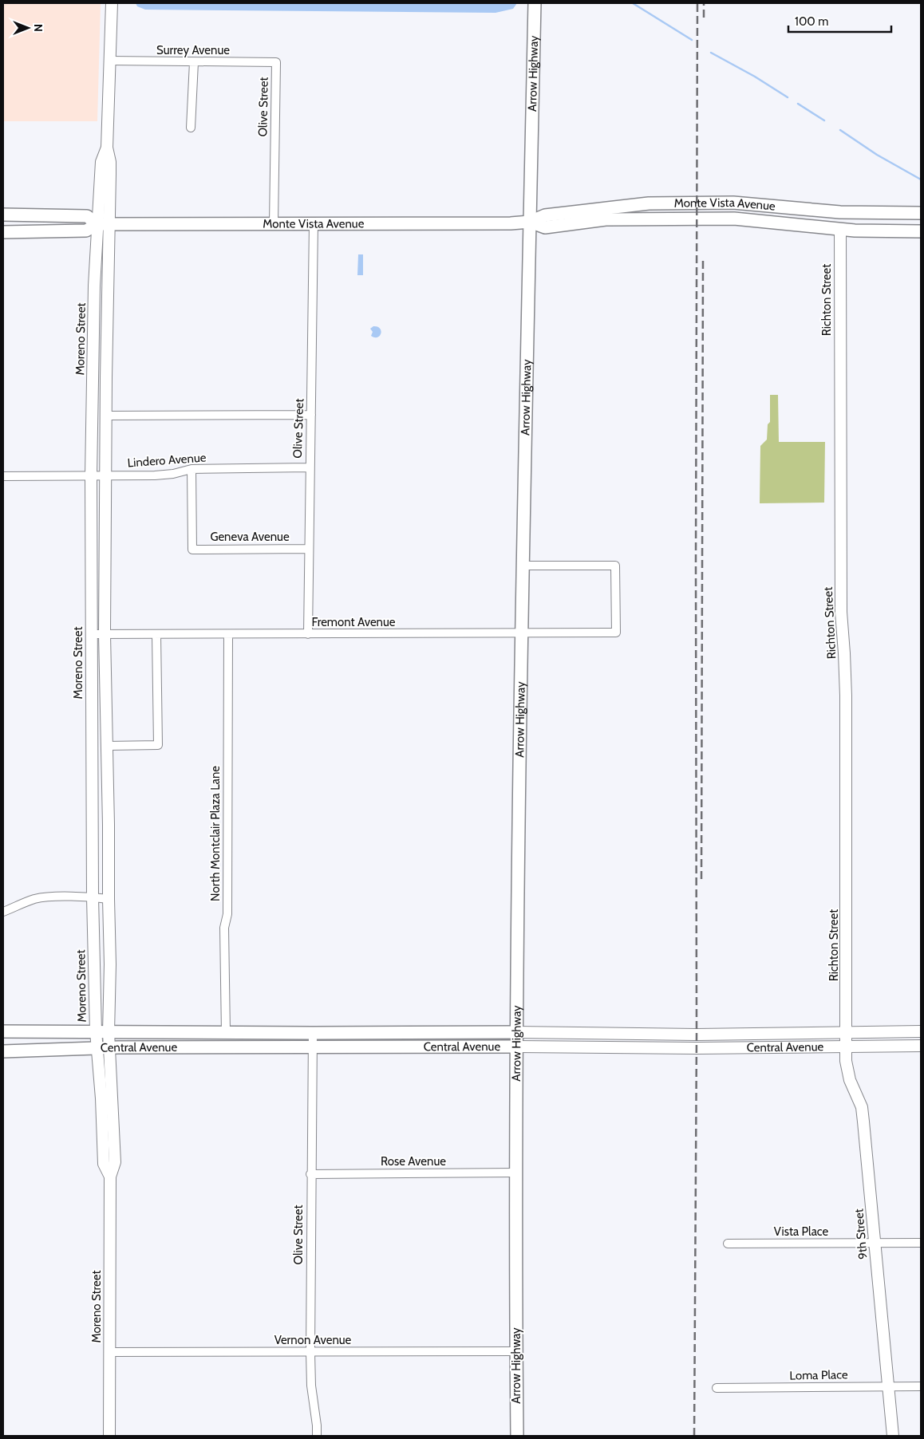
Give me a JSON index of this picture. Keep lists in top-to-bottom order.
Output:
{
  "streets": {
    "main road": ["Arrow Highway", "Monte Vista Avenue", "Central Avenue"],
    "street": [
      "Surrey Avenue",
      "Olive Street",
      "Richton Street",
      "Moreno Street",
      "Lindero Avenue",
      "Geneva Avenue",
      "Fremont Avenue",
      "North Montclair Plaza Lane",
      "Rose Avenue",
      "Vista Place",
      "9th Street",
      "Vernon Avenue",
      "Loma Place"
    ]
  },
  "crossings": [
    ["Surrey Avenue", "Olive Street"],
    ["Surrey Avenue", "Moreno Street"],
    ["Arrow Highway", "Monte Vista Avenue"],
    ["Arrow Highway", "Fremont Avenue"],
    ["Arrow Highway", "Central Avenue"],
    ["Arrow Highway", "Rose Avenue"],
    ["Arrow Highway", "Vernon Avenue"],
    ["Olive Street", "Monte Vista Avenue"],
    ["Olive Street", "Lindero Avenue"],
    ["Olive Street", "Geneva Avenue"],
    ["Olive Street", "Fremont Avenue"],
    ["Olive Street", "Central Avenue"],
    ["Olive Street", "Rose Avenue"],
    ["Olive Street", "Vernon Avenue"],
    ["Monte Vista Avenue", "Richton Street"],
    ["Monte Vista Avenue", "Moreno Street"],
    ["Richton Street", "Central Avenue"],
    ["Richton Street", "9th Street"],
    ["Moreno Street", "Lindero Avenue"],
    ["Moreno Street", "Fremont Avenue"],
    ["Moreno Street", "Central Avenue"],
    ["Moreno Street", "Vernon Avenue"],
    ["Lindero Avenue", "Geneva Avenue"],
    ["Fremont Avenue", "North Montclair Plaza Lane"],
    ["North Montclair Plaza Lane", "Central Avenue"],
    ["Central Avenue", "9th Street"],
    ["Vista Place", "9th Street"],
    ["9th Street", "Loma Place"]
  ],
  "scale_bar": "100 m",
  "north": "right"
}
